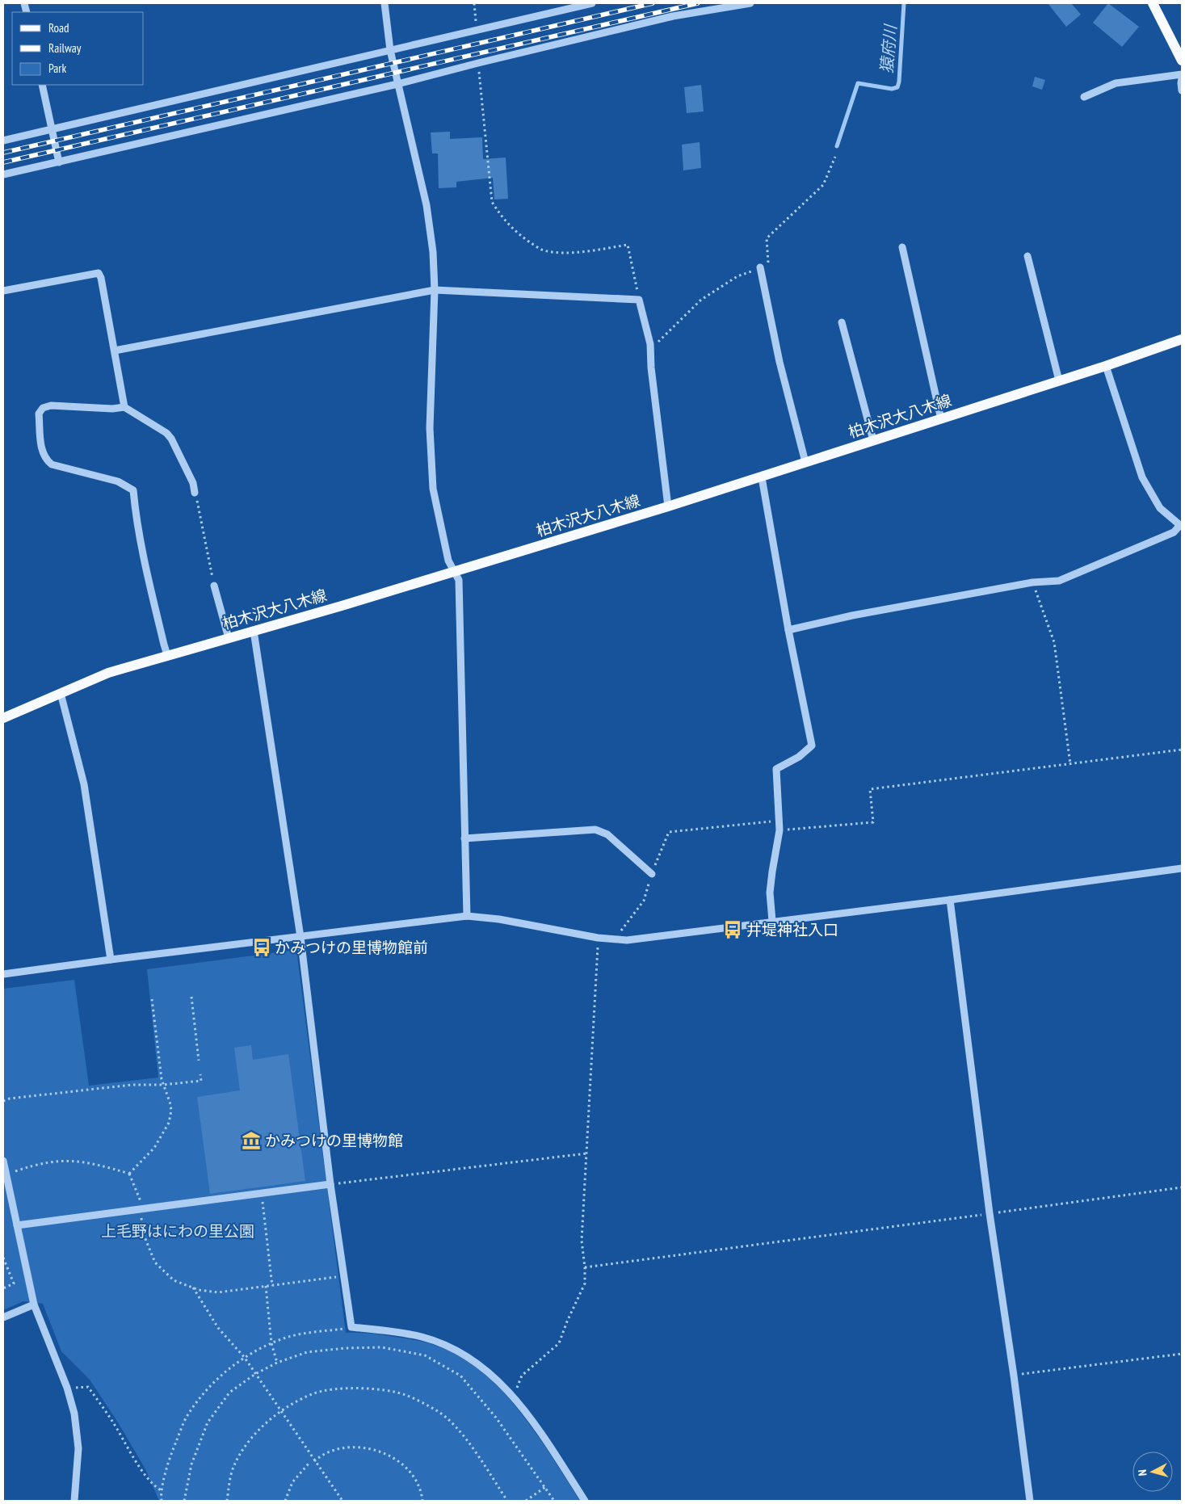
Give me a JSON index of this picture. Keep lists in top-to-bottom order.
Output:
{
  "streets": {
    "main road": ["柏木沢大八木線"]
  },
  "water": ["猿府川"],
  "parks": ["上毛野はにわの里公園"],
  "places": {
    "bus stop": ["井堤神社入口", "かみつけの里博物館前"],
    "museum": ["かみつけの里博物館"]
  },
  "legend": ["Road", "Railway", "Park"],
  "north": "left"
}
